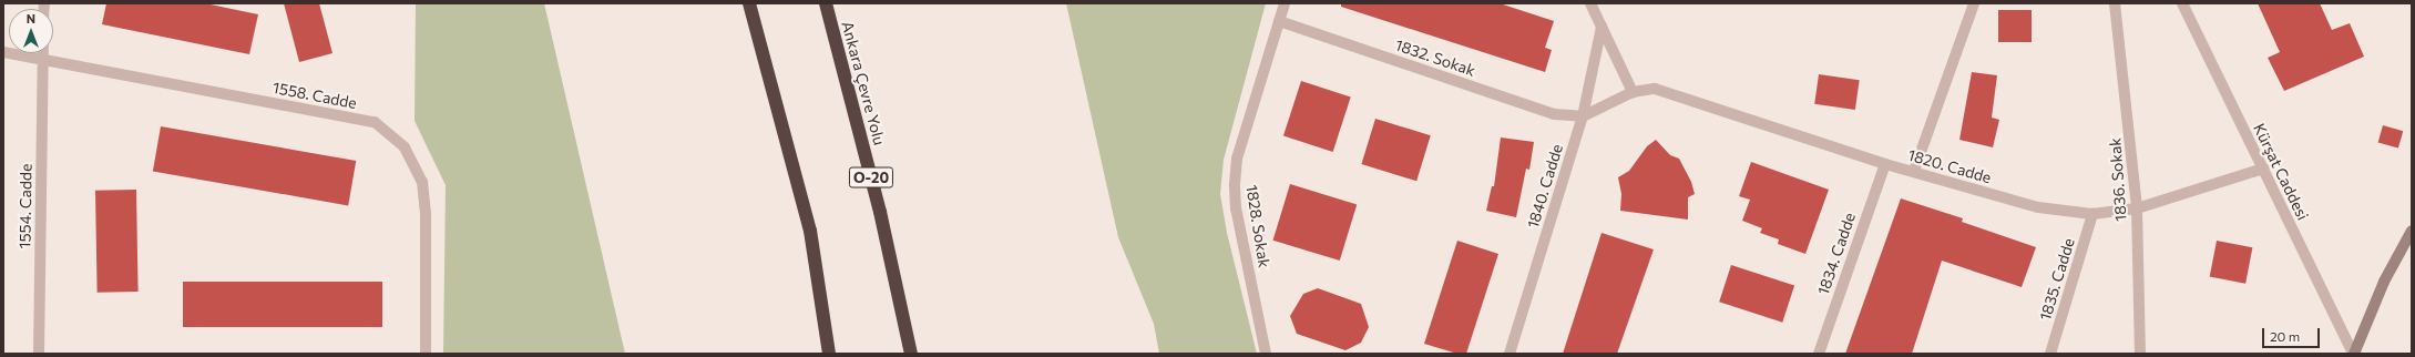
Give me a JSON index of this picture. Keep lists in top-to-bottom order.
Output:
{
  "streets": {
    "highway": ["Ankara Çevre Yolu", "O-20"],
    "street": [
      "1832. Sokak",
      "1558. Cadde",
      "1820. Cadde",
      "Kürşat Caddesi",
      "1836. Sokak",
      "1840. Cadde",
      "1554. Cadde",
      "1828. Sokak",
      "1834. Cadde",
      "1835. Cadde"
    ]
  },
  "crossings": [
    ["1832. Sokak", "1820. Cadde"],
    ["1832. Sokak", "1840. Cadde"],
    ["1832. Sokak", "1828. Sokak"],
    ["1558. Cadde", "1554. Cadde"],
    ["1820. Cadde", "Kürşat Caddesi"],
    ["1820. Cadde", "1836. Sokak"],
    ["1820. Cadde", "1840. Cadde"],
    ["1820. Cadde", "1834. Cadde"],
    ["1820. Cadde", "1835. Cadde"]
  ],
  "scale_bar": "20 m",
  "north": "top"
}
